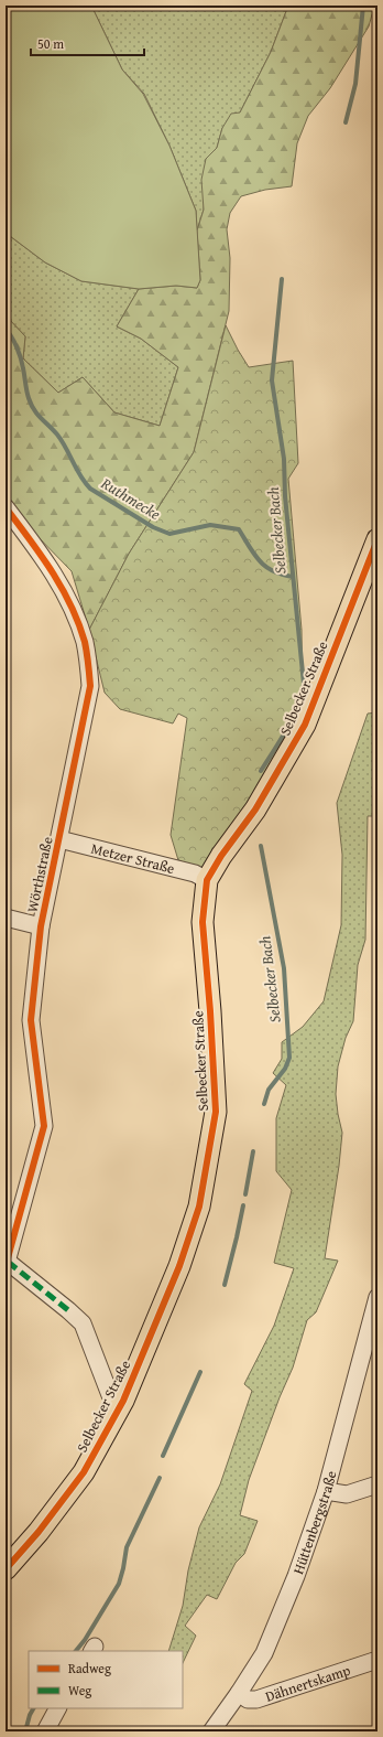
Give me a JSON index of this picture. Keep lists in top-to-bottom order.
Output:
{
  "streets": {
    "main road": ["Selbecker Straße"],
    "street": [
      "Metzer Straße",
      "Wörthstraße",
      "Hüttenbergstraße",
      "Dähnertskamp"
    ]
  },
  "crossings": [
    ["Selbecker Straße", "Metzer Straße"],
    ["Metzer Straße", "Wörthstraße"],
    ["Hüttenbergstraße", "Dähnertskamp"]
  ],
  "water": ["Ruthmecke", "Selbecker Bach"],
  "legend": ["Radweg", "Weg"],
  "scale_bar": "50 m"
}
